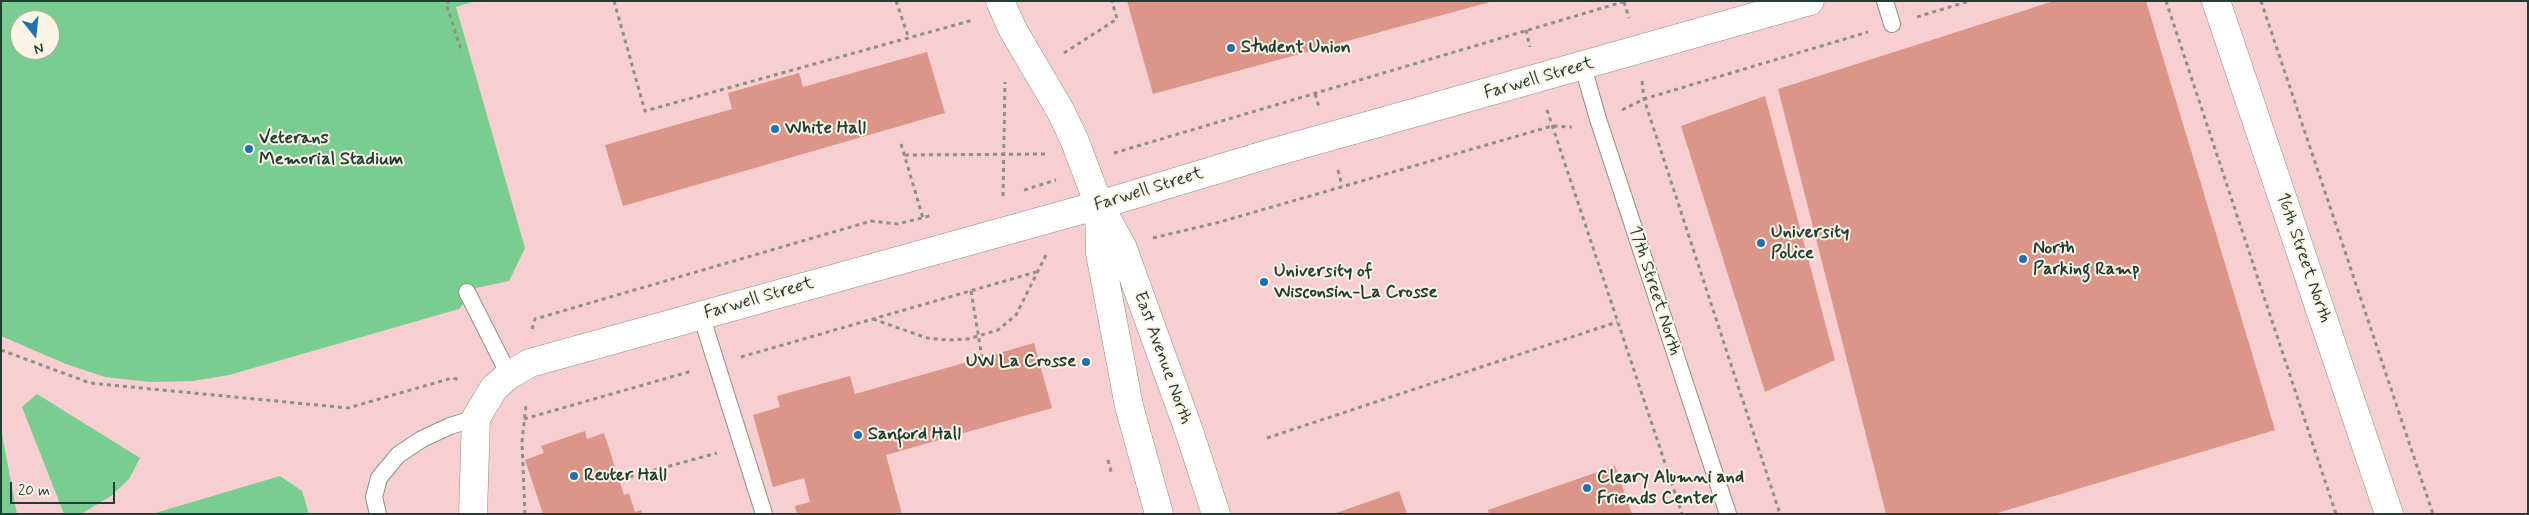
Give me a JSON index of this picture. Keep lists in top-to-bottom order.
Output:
{
  "streets": {
    "street": ["Farwell Street", "16th Street North", "East Avenue North"],
    "lane": ["17th Street North"]
  },
  "crossings": [
    ["Farwell Street", "17th Street North"],
    ["Farwell Street", "East Avenue North"]
  ],
  "places": [
    "Student Union",
    "White Hall",
    "Veterans Memorial Stadium",
    "University Police",
    "North Parking Ramp",
    "University of Wisconsin-La Crosse",
    "UW La Crosse",
    "Sanford Hall",
    "Reuter Hall",
    "Cleary Alumni and Friends Center"
  ],
  "scale_bar": "20 m",
  "north": "bottom"
}
